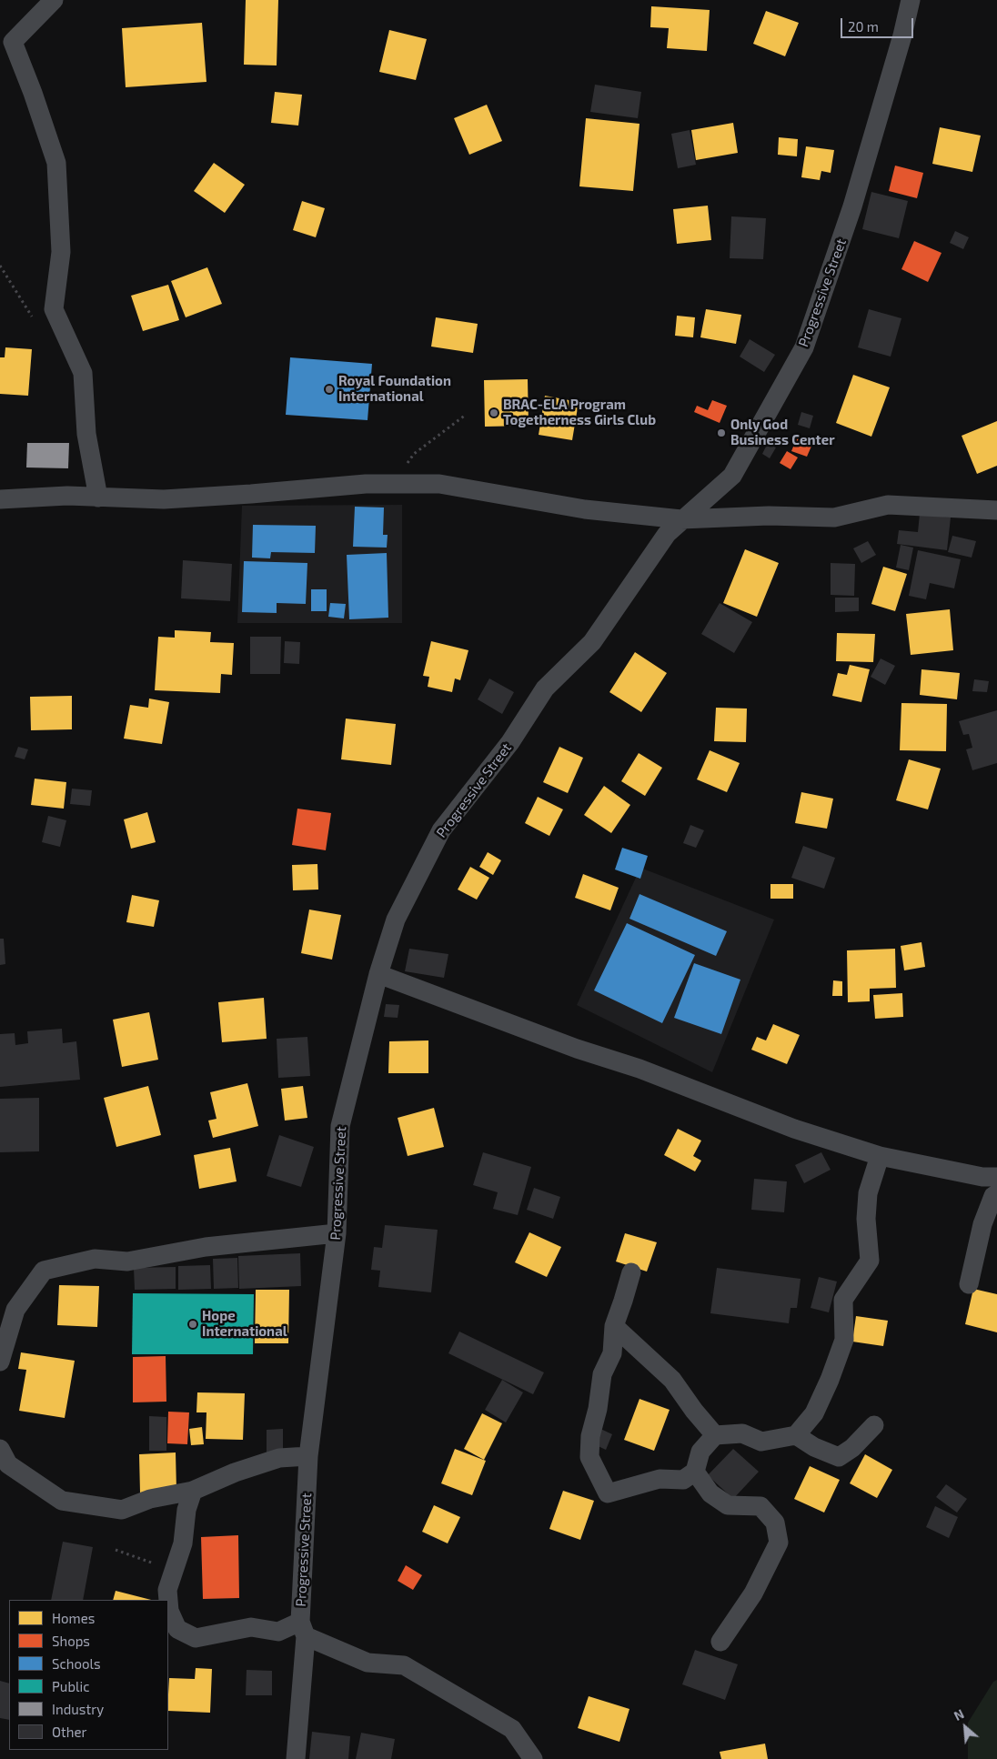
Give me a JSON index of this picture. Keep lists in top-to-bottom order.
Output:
{
  "streets": {
    "street": ["Progressive Street"]
  },
  "places": [
    "Royal Foundation International",
    "BRAC-ELA Program Togetherness Girls Club",
    "Only God Business Center",
    "Hope International"
  ],
  "legend": [
    "Homes",
    "Shops",
    "Schools",
    "Public",
    "Industry",
    "Other"
  ],
  "scale_bar": "20 m",
  "north": "top left"
}
